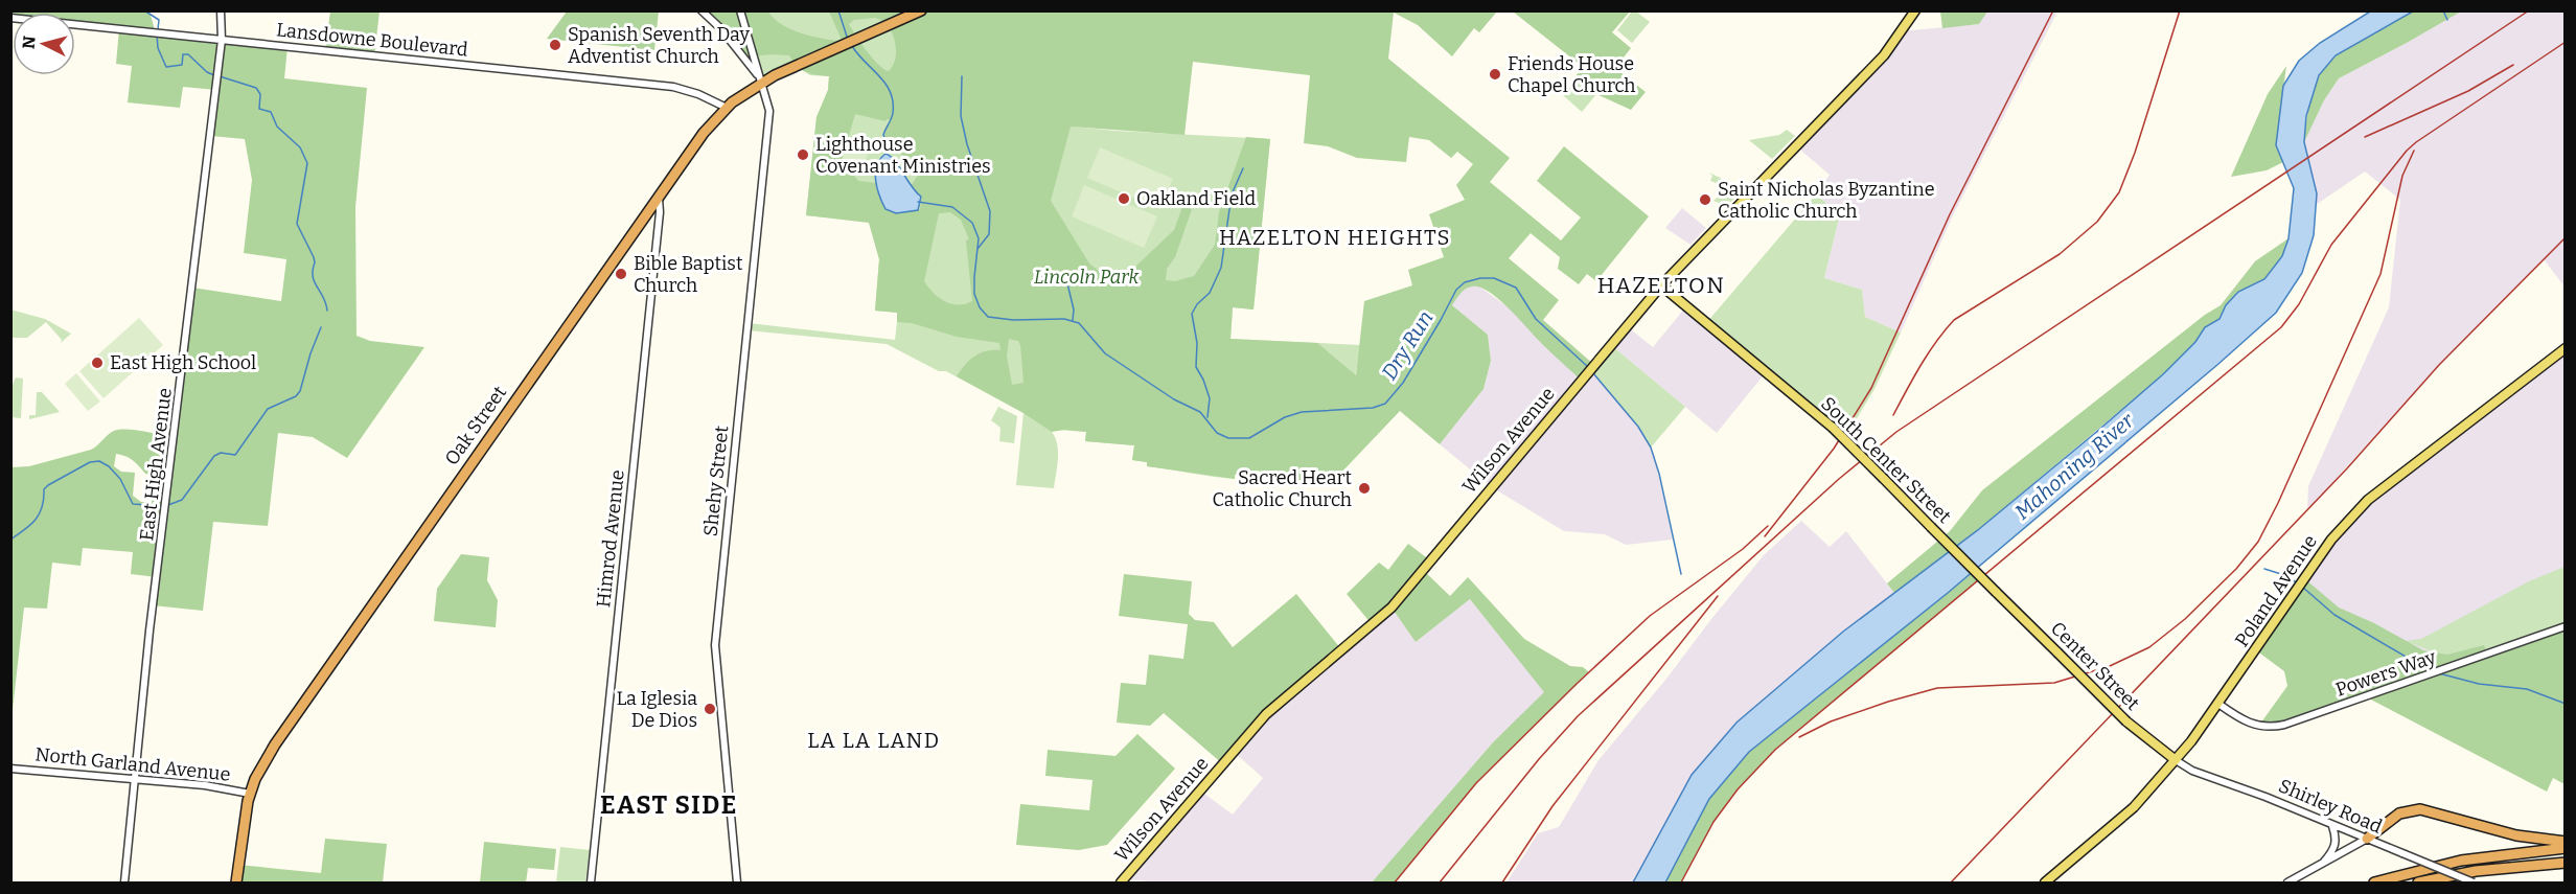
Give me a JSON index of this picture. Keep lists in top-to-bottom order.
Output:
{
  "streets": {
    "highway": ["Oak Street"],
    "main road": [
      "Wilson Avenue",
      "South Center Street",
      "Poland Avenue",
      "Center Street"
    ],
    "street": [
      "Lansdowne Boulevard",
      "East High Avenue",
      "Shehy Street",
      "Himrod Avenue",
      "Powers Way",
      "North Garland Avenue",
      "Shirley Road"
    ]
  },
  "crossings": [
    ["Lansdowne Boulevard", "Oak Street"],
    ["Lansdowne Boulevard", "East High Avenue"],
    ["Oak Street", "Shehy Street"],
    ["Oak Street", "Himrod Avenue"],
    ["Oak Street", "North Garland Avenue"],
    ["Wilson Avenue", "South Center Street"],
    ["South Center Street", "Center Street"],
    ["East High Avenue", "North Garland Avenue"],
    ["Poland Avenue", "Center Street"],
    ["Poland Avenue", "Powers Way"],
    ["Poland Avenue", "Shirley Road"],
    ["Center Street", "Shirley Road"]
  ],
  "districts": [
    "HAZELTON HEIGHTS",
    "HAZELTON",
    "LA LA LAND",
    "EAST SIDE"
  ],
  "water": ["Dry Run", "Mahoning River"],
  "parks": ["Lincoln Park"],
  "places": [
    "Spanish Seventh Day Adventist Church",
    "Friends House Chapel Church",
    "Lighthouse Covenant Ministries",
    "Oakland Field",
    "Saint Nicholas Byzantine Catholic Church",
    "Bible Baptist Church",
    "East High School",
    "Sacred Heart Catholic Church",
    "La Iglesia De Dios"
  ],
  "north": "left"
}
